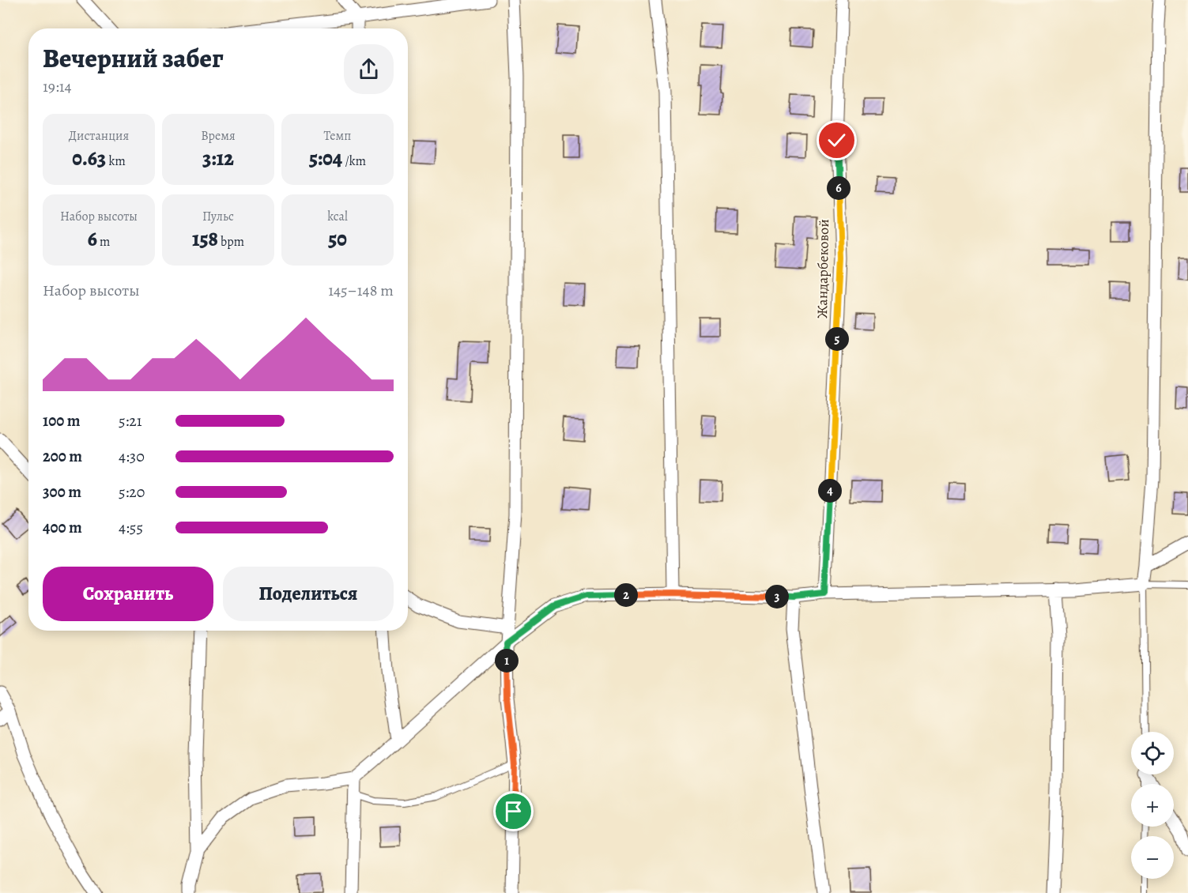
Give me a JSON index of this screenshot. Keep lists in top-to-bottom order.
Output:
{
  "streets": {
    "street": ["Жандарбековой"]
  },
  "page": {
    "heading": ["Вечерний забег", "19:14"],
    "stats": [
      ["Дистанция", "0.63 km"],
      ["Время", "3:12"],
      ["Темп", "5:04 /km"],
      ["Набор высоты", "6 m"],
      ["Пульс", "158 bpm"],
      ["kcal", "50"]
    ],
    "pins": [
      "6",
      "5",
      "4",
      "2",
      "3",
      "1"
    ],
    "chart": ["Набор высоты", "145–148 m"],
    "list": [
      {
        "name": "100 m",
        "note": "5:21"
      },
      {
        "name": "200 m",
        "note": "4:30"
      },
      {
        "name": "300 m",
        "note": "5:20"
      },
      {
        "name": "400 m",
        "note": "4:55"
      }
    ],
    "buttons": ["Сохранить", "Поделиться"],
    "map_buttons": ["+", "−"]
  }
}
